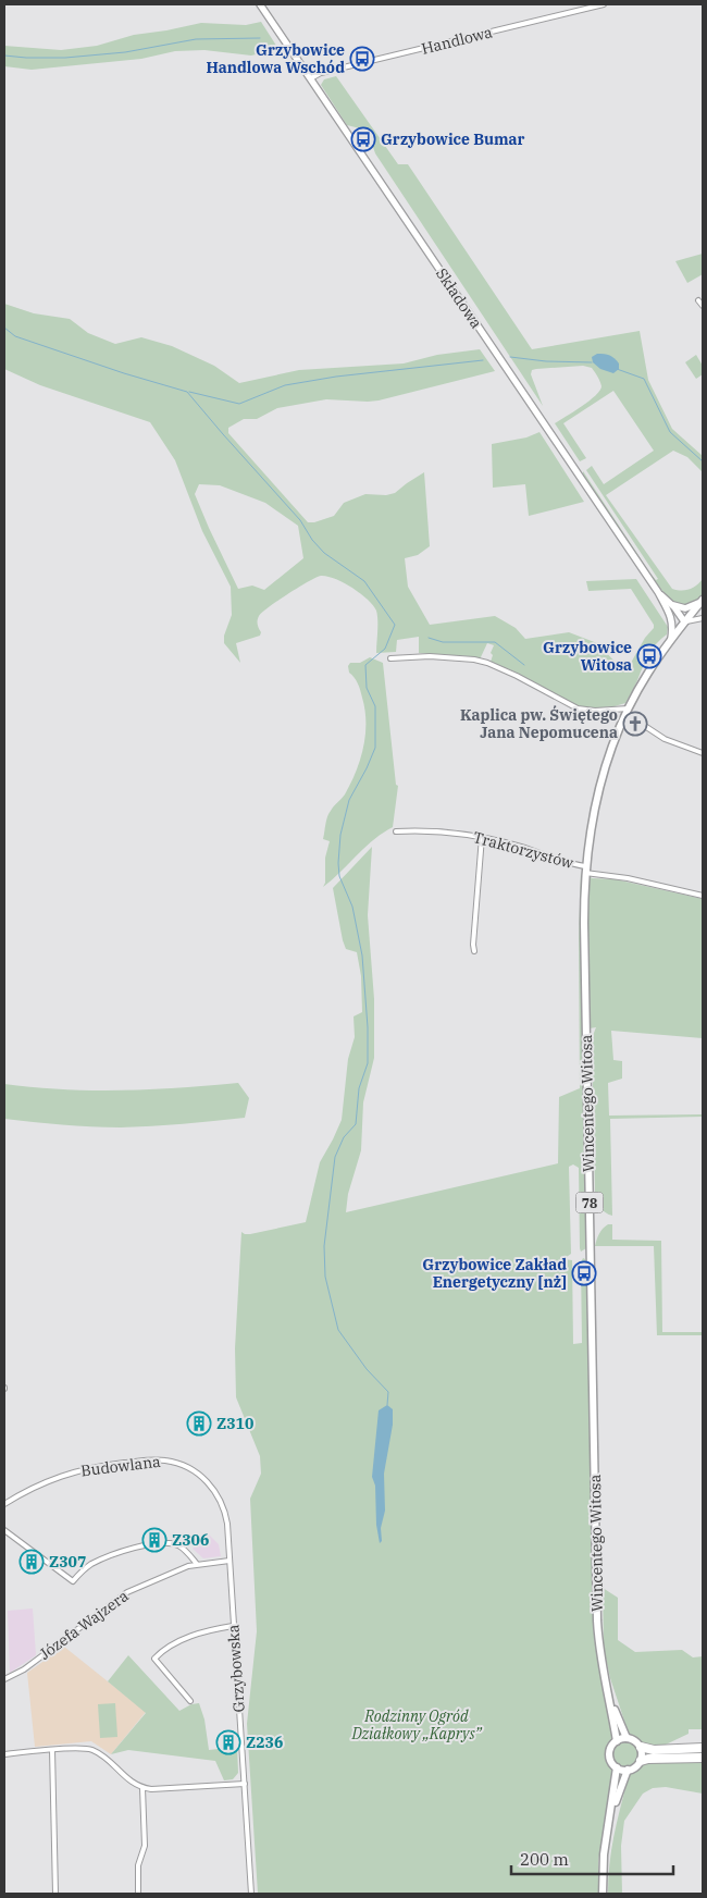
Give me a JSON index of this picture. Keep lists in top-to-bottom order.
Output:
{
  "streets": {
    "main road": ["Składowa", "Wincentego Witosa", "78"],
    "street": [
      "Handlowa",
      "Traktorzystów",
      "Budowlana",
      "Józefa Wajzera",
      "Grzybowska"
    ]
  },
  "crossings": [
    ["Handlowa", "Składowa"],
    ["Składowa", "Wincentego Witosa"],
    ["Traktorzystów", "Wincentego Witosa"],
    ["Wincentego Witosa", "78"],
    ["Budowlana", "Grzybowska"],
    ["Józefa Wajzera", "Grzybowska"]
  ],
  "parks": ["Rodzinny Ogród Działkowy „Kaprys”"],
  "places": {
    "bus stop": [
      "Grzybowice Handlowa Wschód",
      "Grzybowice Bumar",
      "Grzybowice Witosa",
      "Grzybowice Zakład Energetyczny [nż]"
    ],
    "church": ["Kaplica pw. Świętego Jana Nepomucena"],
    "building": [
      "Z310",
      "Z306",
      "Z307",
      "Z236"
    ]
  },
  "scale_bar": "200 m"
}
